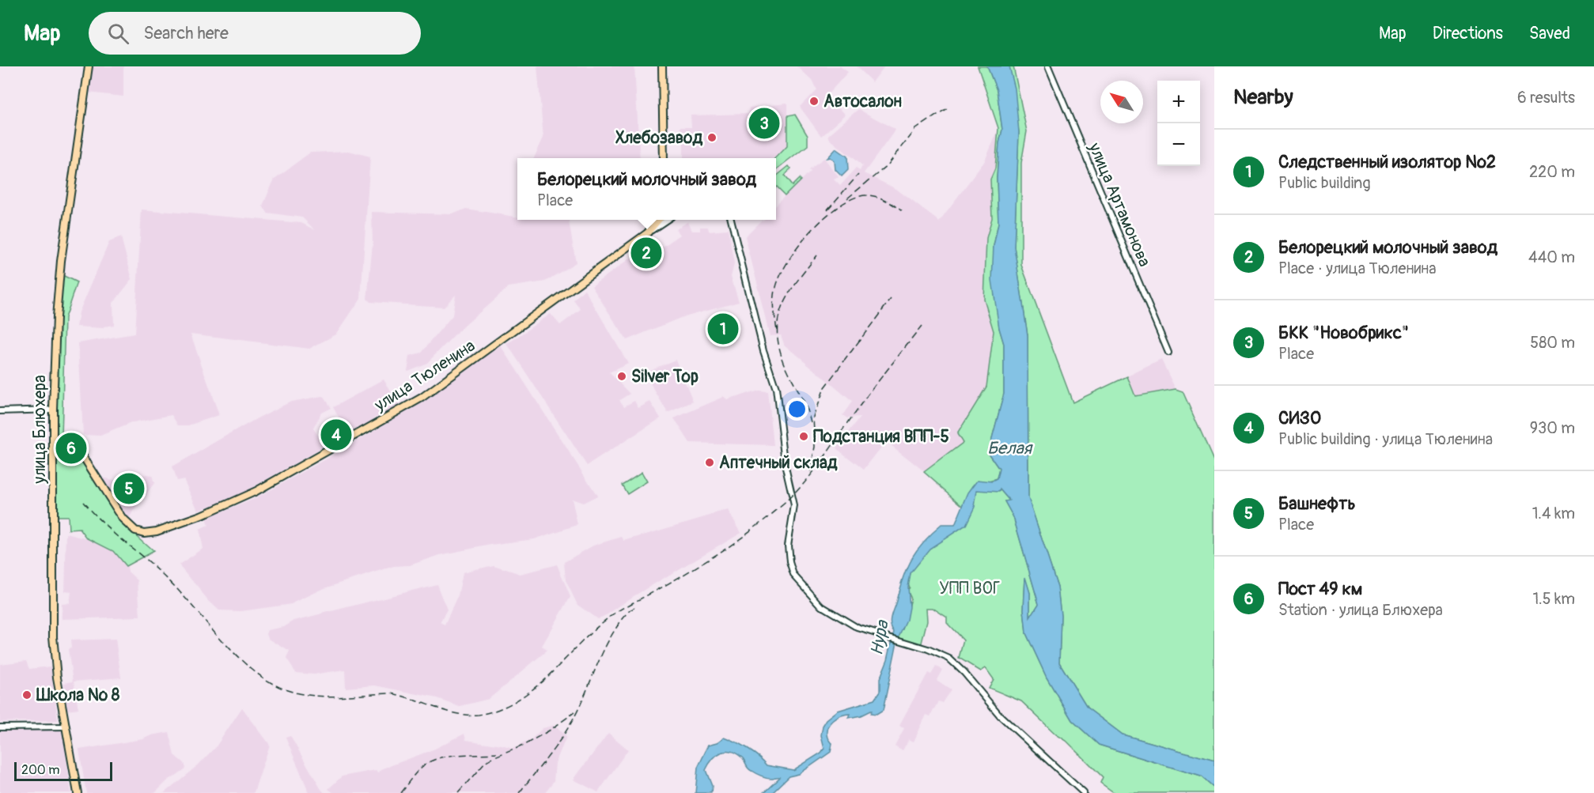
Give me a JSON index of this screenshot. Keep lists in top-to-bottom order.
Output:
{
  "streets": {
    "main road": ["улица Тюленина", "улица Блюхера"],
    "street": ["улица Артамонова"]
  },
  "crossings": [
    ["улица Тюленина", "улица Блюхера"]
  ],
  "water": ["Белая", "Нура"],
  "parks": ["УПП ВОГ"],
  "places": [
    "Автосалон",
    "Хлебозавод",
    "Silver Top",
    "Подстанция ВПП-5",
    "Аптечный склад",
    "Школа № 8"
  ],
  "scale_bar": "200 m",
  "north": "top left",
  "page": {
    "header": "Map",
    "search": "Search here",
    "nav": ["Map", "Directions", "Saved"],
    "heading": ["Nearby", "6 results"],
    "map_buttons": ["+", "−"],
    "pins": [
      "3",
      "2",
      "1",
      "4",
      "6",
      "5"
    ],
    "list": [
      {
        "mark": "1",
        "name": "Следственный изолятор №2",
        "note": "Public building",
        "value": "220 m"
      },
      {
        "mark": "2",
        "name": "Белорецкий молочный завод",
        "note": "Place · улица Тюленина",
        "value": "440 m"
      },
      {
        "mark": "3",
        "name": "БКК \"Новобрикс\"",
        "note": "Place",
        "value": "580 m"
      },
      {
        "mark": "4",
        "name": "СИЗО",
        "note": "Public building · улица Тюленина",
        "value": "930 m"
      },
      {
        "mark": "5",
        "name": "Башнефть",
        "note": "Place",
        "value": "1.4 km"
      },
      {
        "mark": "6",
        "name": "Пост 49 км",
        "note": "Station · улица Блюхера",
        "value": "1.5 km"
      }
    ],
    "popup": ["Белорецкий молочный завод", "Place"],
    "scale": "200 m"
  }
}
